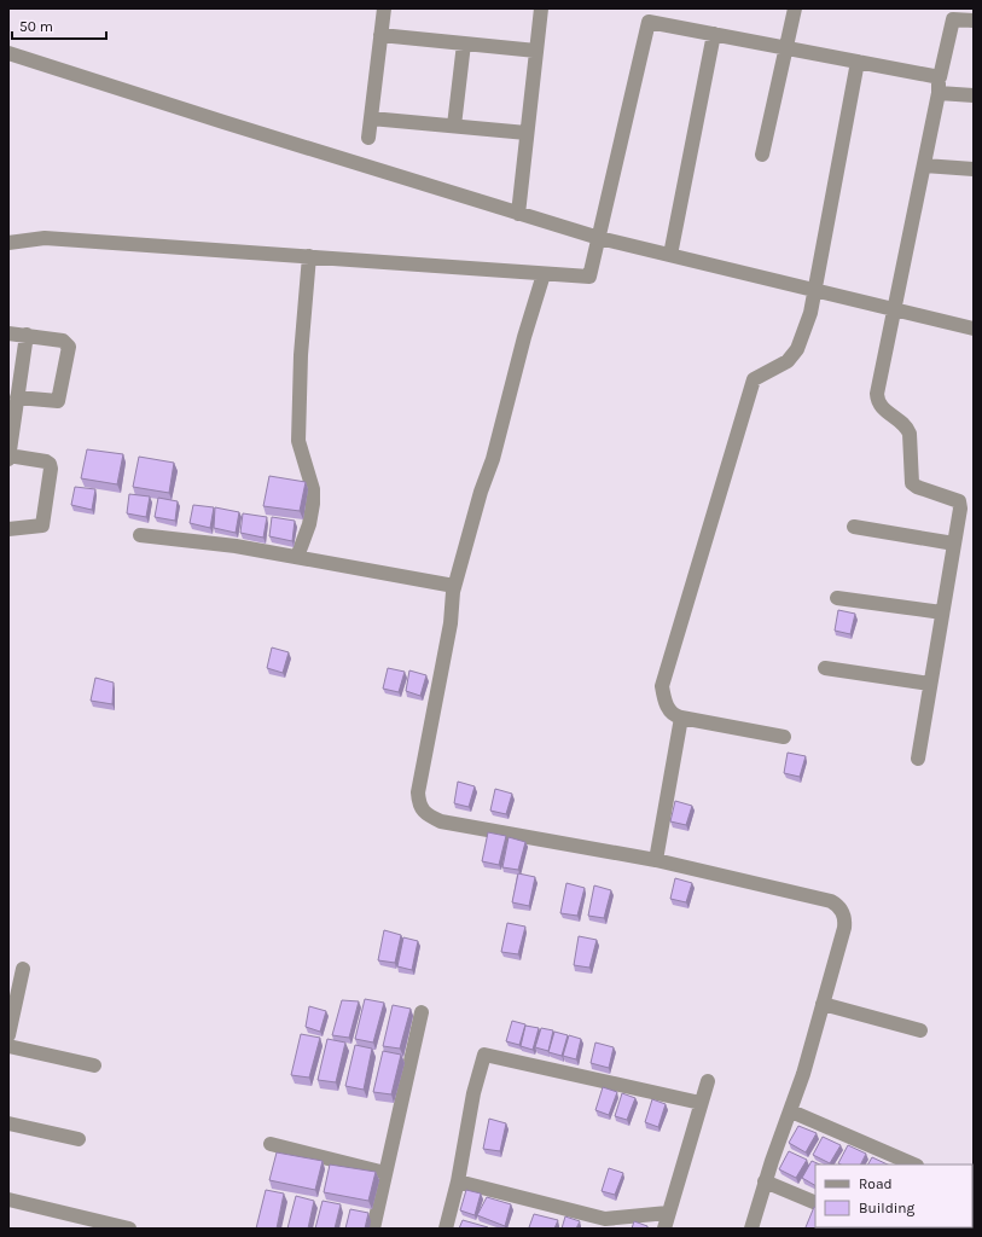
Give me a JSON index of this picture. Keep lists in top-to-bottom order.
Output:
{
  "legend": ["Road", "Building"],
  "scale_bar": "50 m"
}
